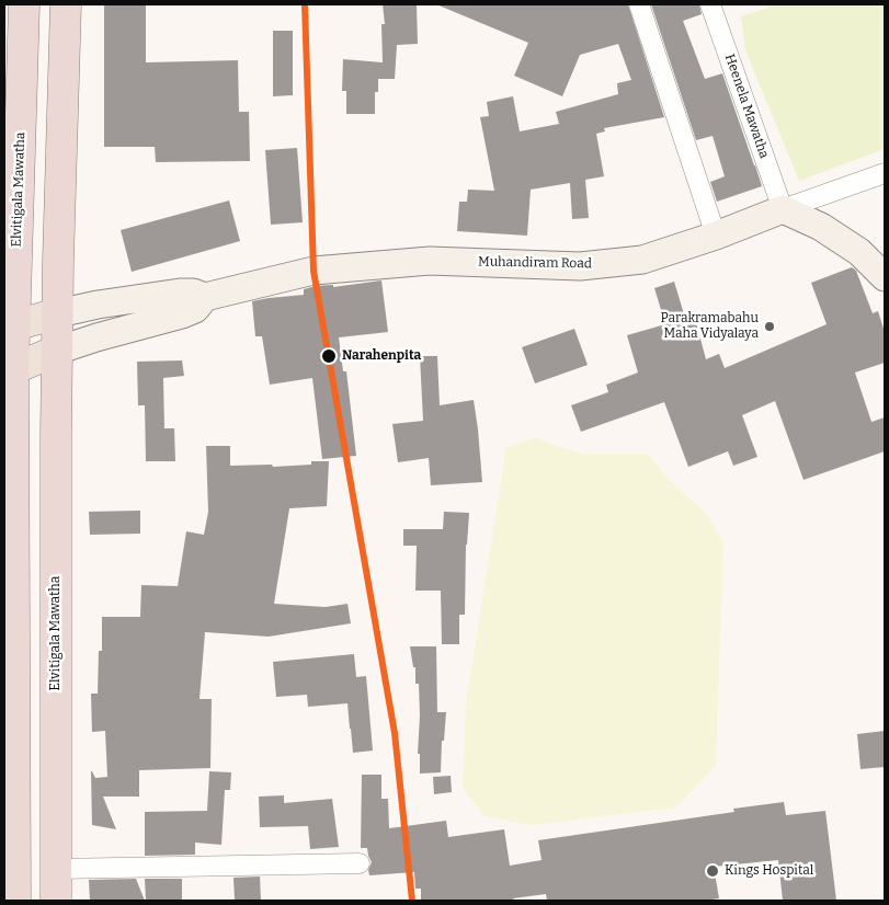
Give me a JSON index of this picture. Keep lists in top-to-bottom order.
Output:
{
  "streets": {
    "highway": ["Elvitigala Mawatha"],
    "street": ["Heenela Mawatha", "Muhandiram Road"]
  },
  "crossings": [
    ["Heenela Mawatha", "Muhandiram Road"],
    ["Elvitigala Mawatha", "Muhandiram Road"]
  ],
  "places": ["Parakramabahu Maha Vidyalaya", "Narahenpita", "Kings Hospital"]
}
